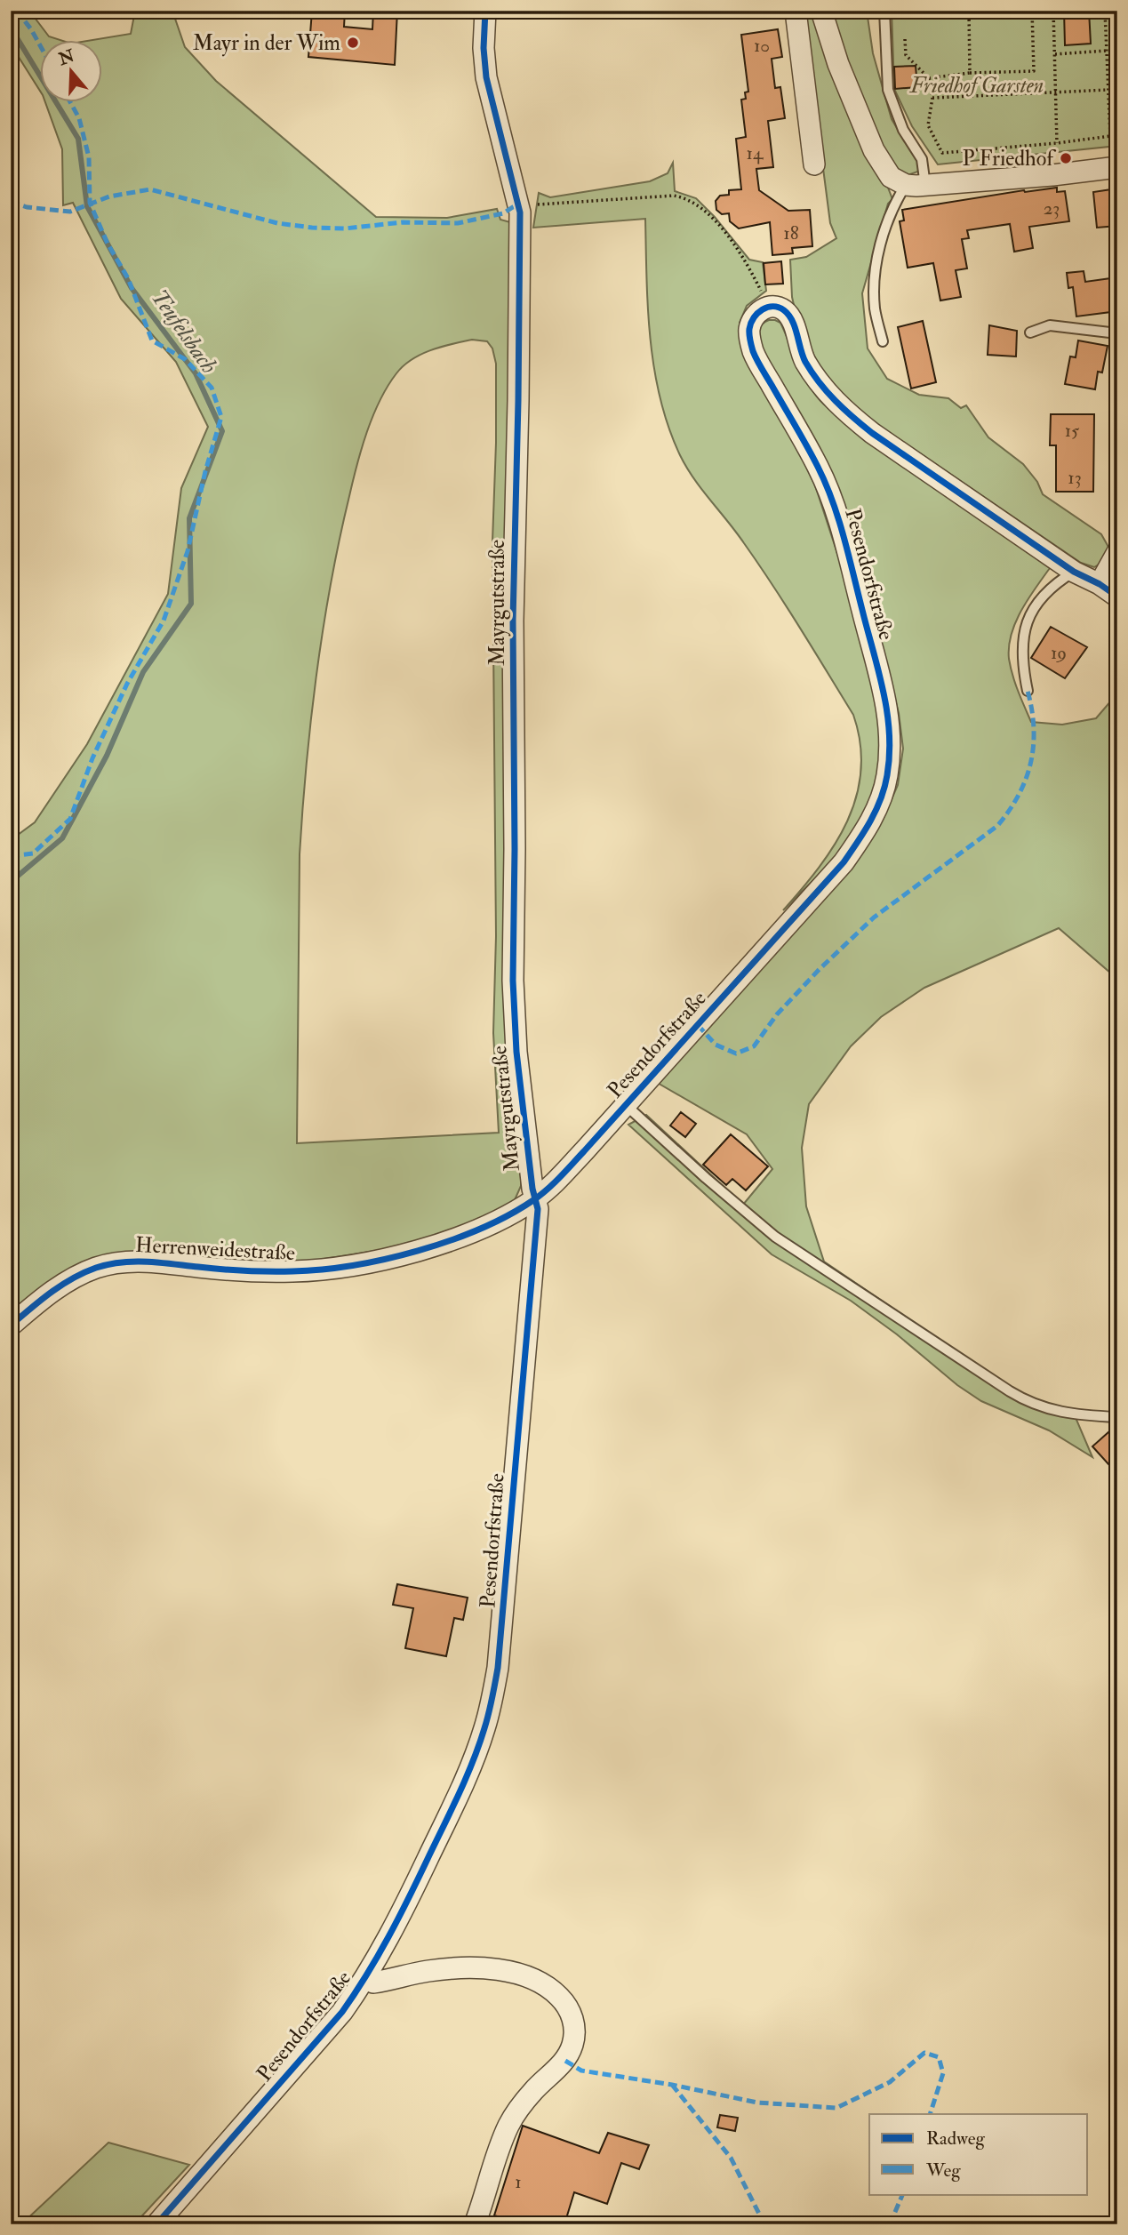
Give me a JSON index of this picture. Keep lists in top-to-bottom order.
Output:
{
  "streets": {
    "street": ["Pesendorfstraße", "Mayrgutstraße", "Herrenweidestraße"]
  },
  "crossings": [
    ["Pesendorfstraße", "Mayrgutstraße"],
    ["Pesendorfstraße", "Herrenweidestraße"],
    ["Mayrgutstraße", "Herrenweidestraße"]
  ],
  "water": ["Teufelsbach"],
  "parks": ["Friedhof Garsten"],
  "places": ["Mayr in der Wim", "P Friedhof"],
  "house_numbers": [
    "10",
    "14",
    "23",
    "18",
    "15",
    "13",
    "19",
    "1"
  ],
  "legend": ["Radweg", "Weg"],
  "north": "top"
}
